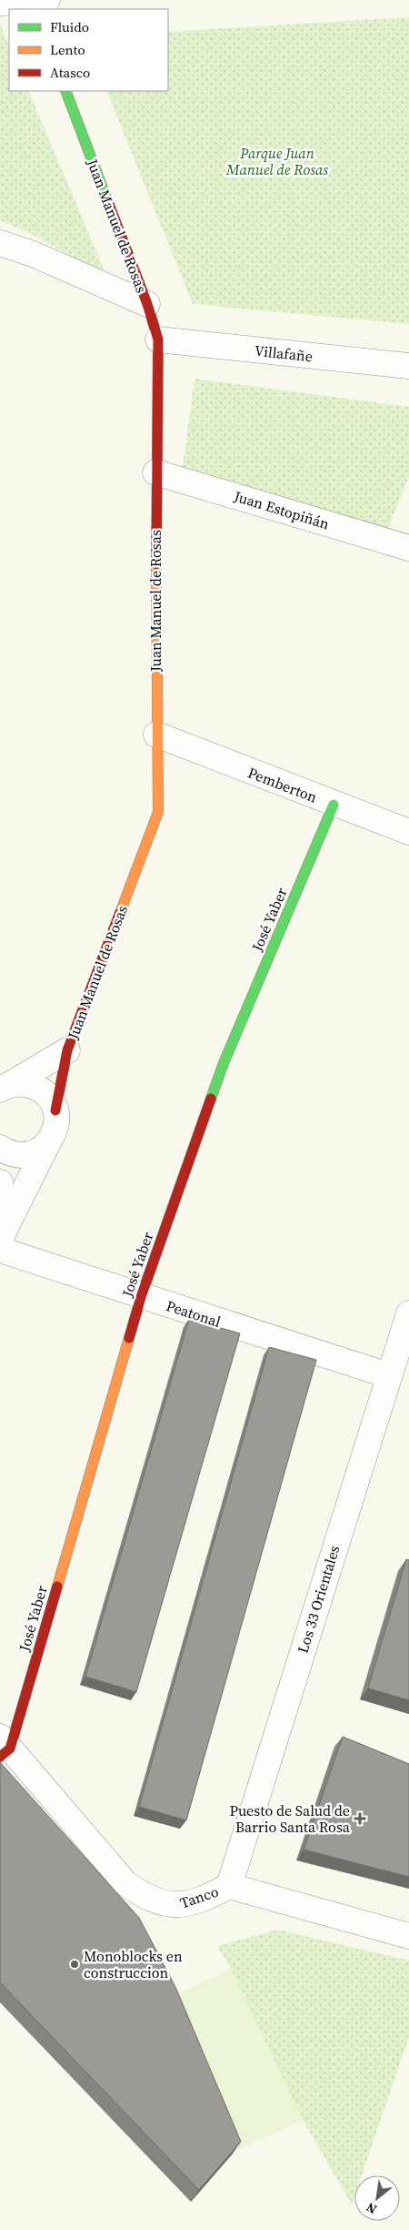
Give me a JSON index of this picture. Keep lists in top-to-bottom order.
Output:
{
  "streets": {
    "street": [
      "Juan Manuel de Rosas",
      "Villafañe",
      "Juan Estopiñán",
      "Pemberton",
      "José Yaber",
      "Peatonal",
      "Los 33 Orientales",
      "Tanco"
    ]
  },
  "crossings": [
    ["Juan Manuel de Rosas", "Villafañe"],
    ["Juan Manuel de Rosas", "Juan Estopiñán"],
    ["Juan Manuel de Rosas", "Pemberton"],
    ["Pemberton", "José Yaber"],
    ["José Yaber", "Peatonal"],
    ["José Yaber", "Tanco"],
    ["Peatonal", "Los 33 Orientales"],
    ["Los 33 Orientales", "Tanco"]
  ],
  "parks": ["Parque Juan Manuel de Rosas"],
  "places": {
    "health": ["Puesto de Salud de Barrio Santa Rosa"],
    "other": ["Monoblocks en construccion"]
  },
  "legend": ["Fluido", "Lento", "Atasco"],
  "north": "bottom left"
}
